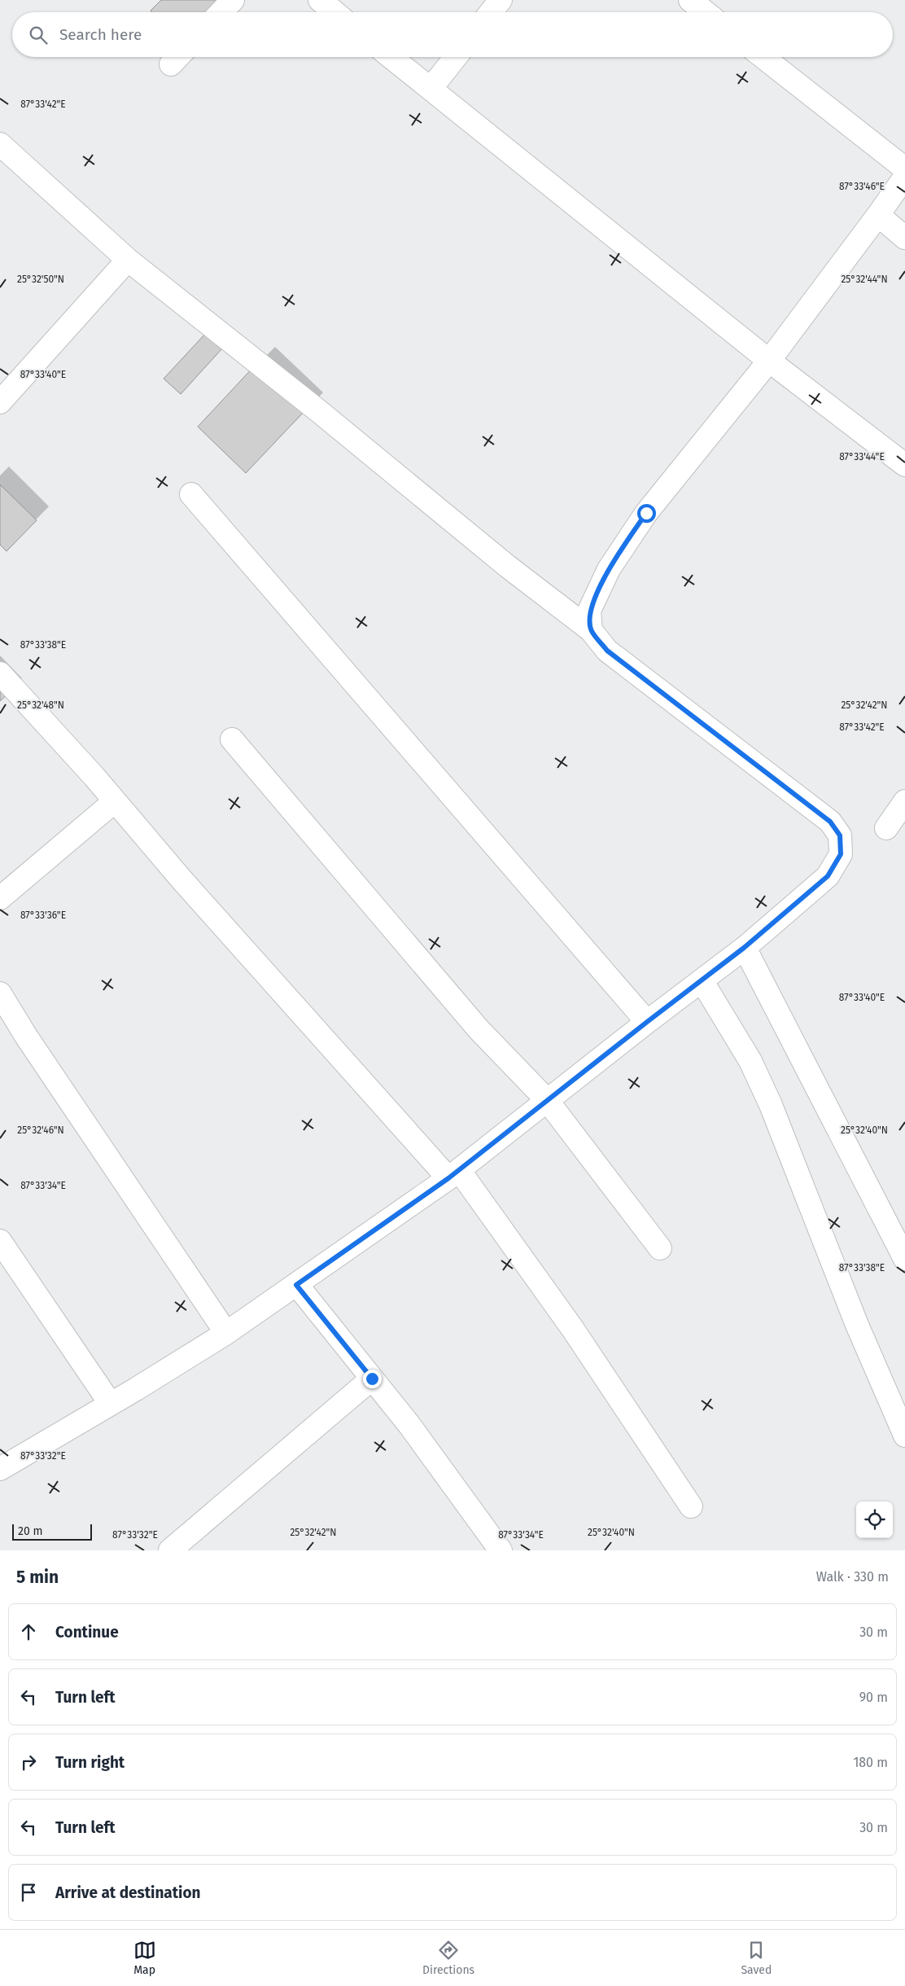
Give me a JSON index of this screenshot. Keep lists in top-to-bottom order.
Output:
{
  "scale_bar": "20 m",
  "page": {
    "search": "Search here",
    "scale": "20 m",
    "heading": ["5 min", "Walk · 330 m"],
    "list": [
      ["Continue", "30 m"],
      ["Turn left", "90 m"],
      ["Turn right", "180 m"],
      ["Turn left", "30 m"],
      "Arrive at destination"
    ],
    "nav": ["Map", "Directions", "Saved"]
  },
  "coordinates": [
    "87°33'42\"E",
    "87°33'46\"E",
    "25°32'44\"N",
    "25°32'50\"N",
    "87°33'40\"E",
    "87°33'44\"E",
    "87°33'38\"E",
    "25°32'42\"N",
    "25°32'48\"N",
    "87°33'36\"E",
    "25°32'40\"N",
    "25°32'46\"N",
    "87°33'34\"E",
    "87°33'32\"E"
  ]
}
